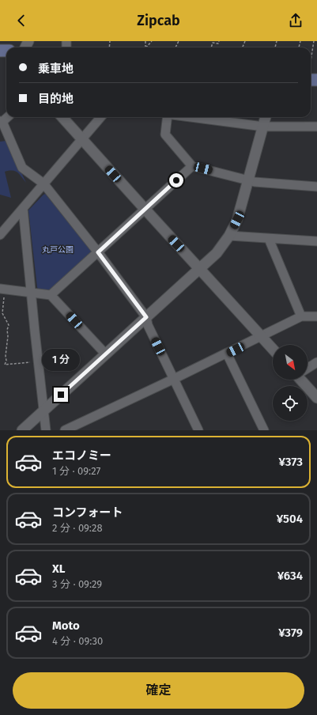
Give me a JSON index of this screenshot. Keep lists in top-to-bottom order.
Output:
{
  "parks": ["丸戸公園"],
  "north": "bottom right",
  "page": {
    "header": "Zipcab",
    "banner": ["乗車地", "目的地"],
    "bubble": "1 分",
    "list": [
      {
        "name": "エコノミー",
        "note": "1 分 · 09:27",
        "value": "¥373"
      },
      {
        "name": "コンフォート",
        "note": "2 分 · 09:28",
        "value": "¥504"
      },
      {
        "name": "XL",
        "note": "3 分 · 09:29",
        "value": "¥634"
      },
      {
        "name": "Moto",
        "note": "4 分 · 09:30",
        "value": "¥379"
      }
    ],
    "buttons": "確定"
  }
}
